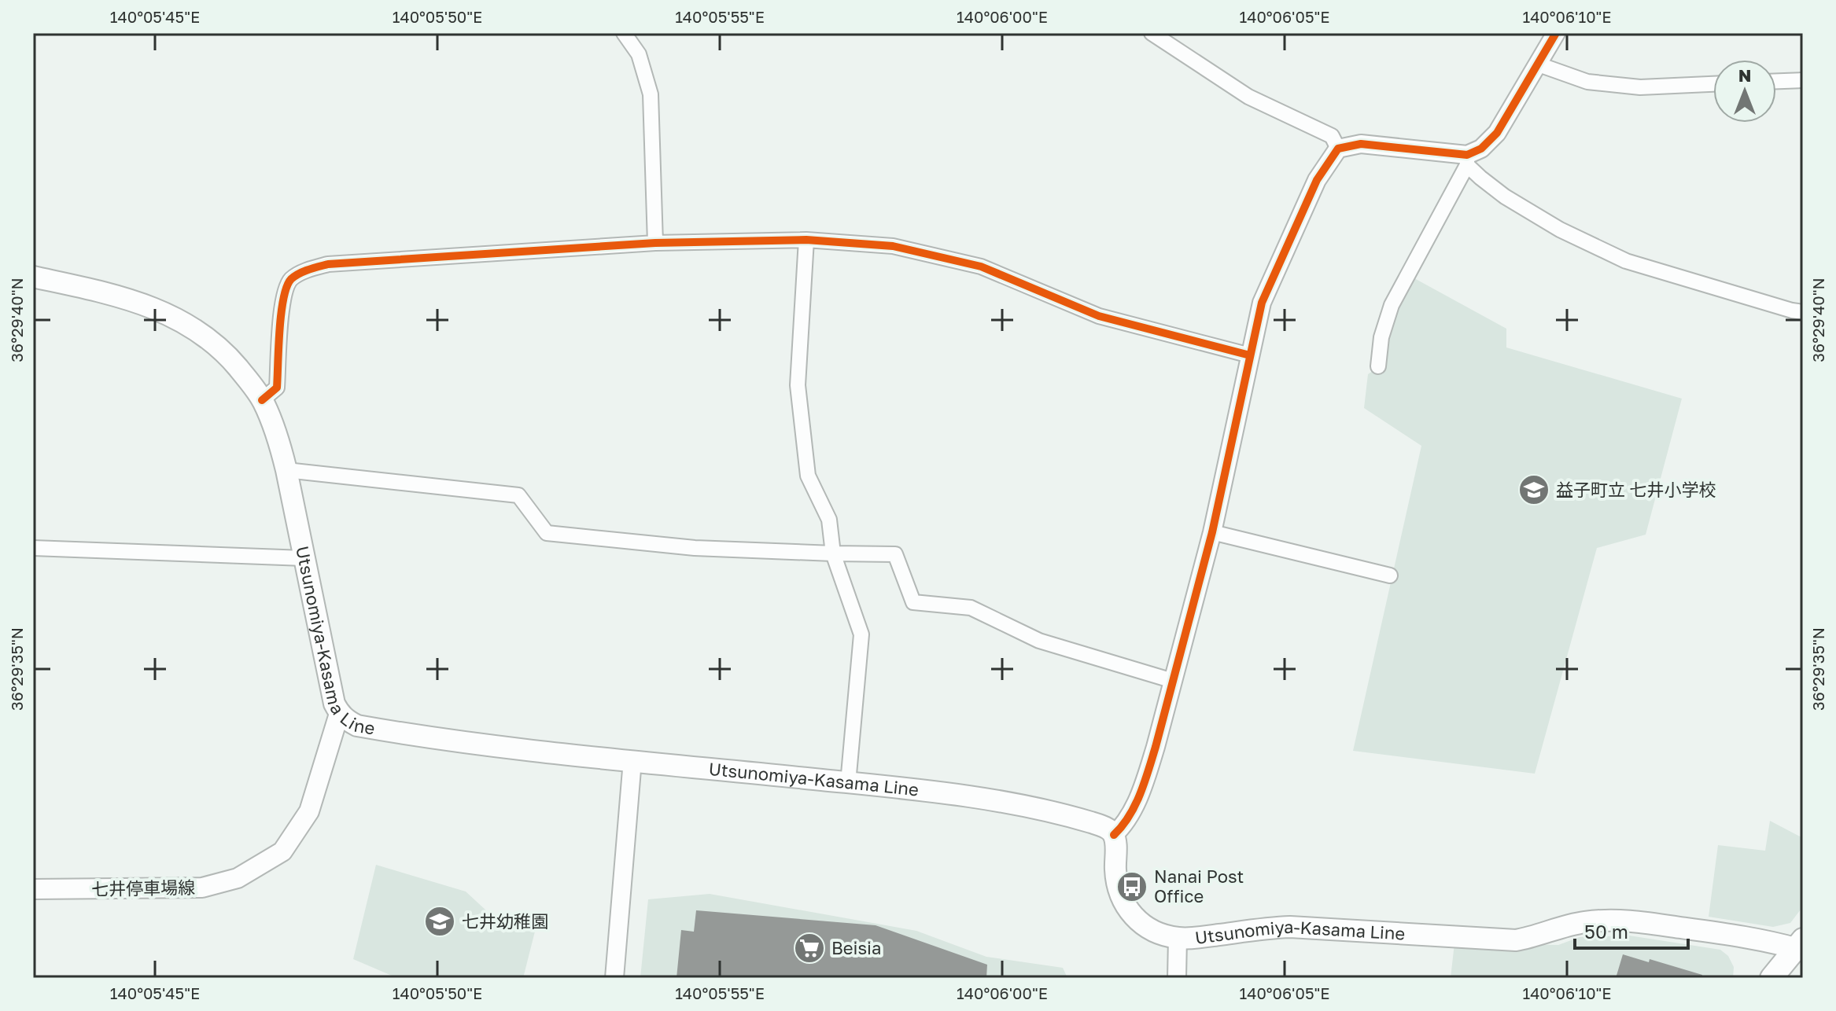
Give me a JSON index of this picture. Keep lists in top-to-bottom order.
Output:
{
  "streets": {
    "main road": ["Utsunomiya-Kasama Line", "七井停車場線"]
  },
  "crossings": [
    ["Utsunomiya-Kasama Line", "七井停車場線"]
  ],
  "places": {
    "school or university": ["益子町立 七井小学校", "七井幼稚園"],
    "bus stop": ["Nanai Post Office"],
    "supermarket": ["Beisia"]
  },
  "scale_bar": "50 m",
  "north": "top",
  "coordinates": [
    "140°05'45\"E",
    "140°05'50\"E",
    "140°05'55\"E",
    "140°06'00\"E",
    "140°06'05\"E",
    "140°06'10\"E",
    "36°29'40\"N",
    "36°29'35\"N"
  ]
}
